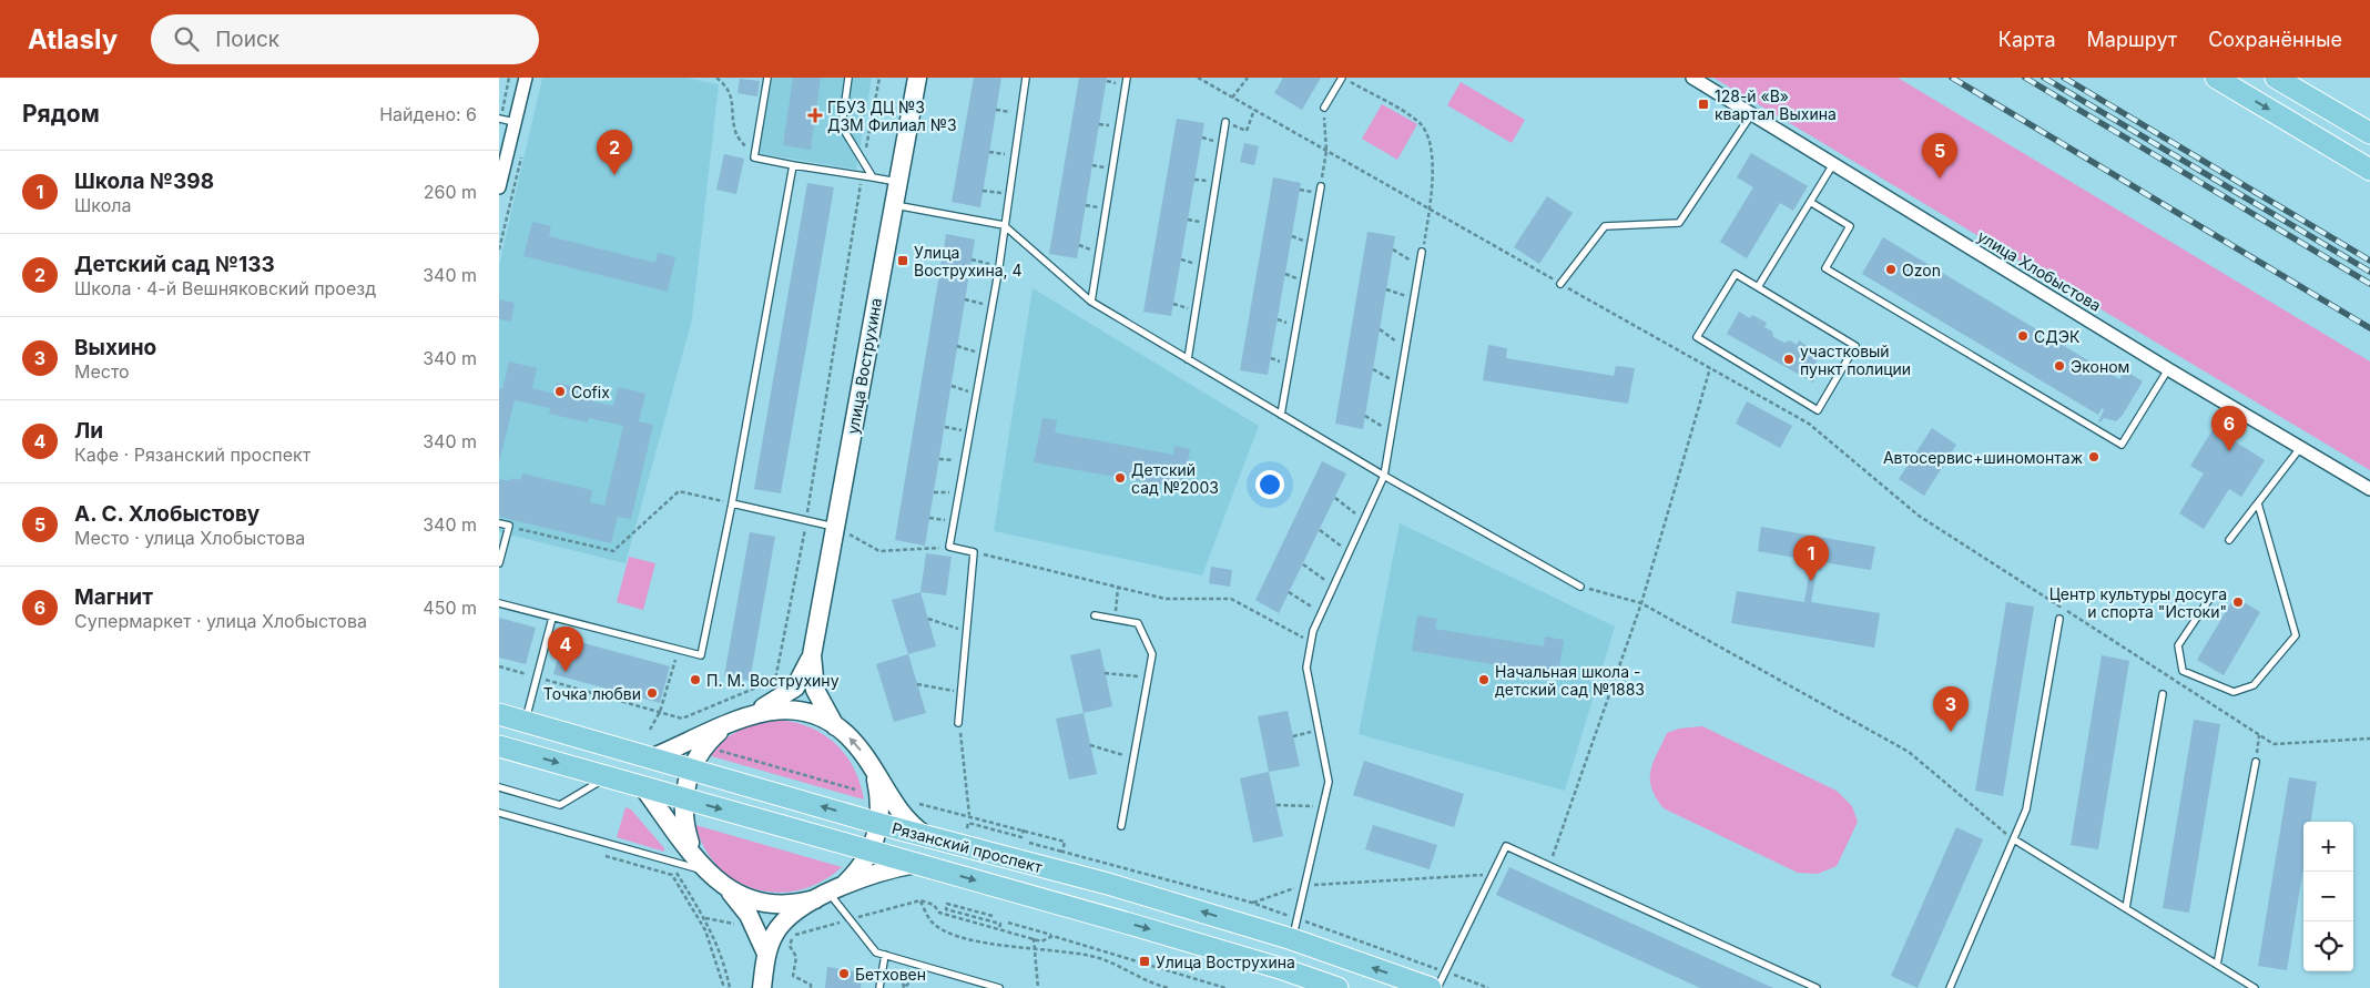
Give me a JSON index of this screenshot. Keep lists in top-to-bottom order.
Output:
{
  "streets": {
    "main road": ["улица Вострухина", "Рязанский проспект"],
    "street": ["улица Хлобыстова"]
  },
  "places": {
    "transit": ["128-й «В» квартал Выхина", "Улица Вострухина, 4", "Улица Вострухина"],
    "health": ["ГБУЗ ДЦ №3 ДЗМ Филиал №3"],
    "other": [
      "Ozon",
      "СДЭК",
      "участковый пункт полиции",
      "Эконом",
      "Cofix",
      "Автосервис+шиномонтаж",
      "Детский сад №2003",
      "Центр культуры досуга и спорта \"Истоки\"",
      "П. М. Вострухину",
      "Начальная школа - детский сад №1883",
      "Точка любви",
      "Бетховен"
    ]
  },
  "page": {
    "header": "Atlasly",
    "search": "Поиск",
    "nav": ["Карта", "Маршрут", "Сохранённые"],
    "heading": ["Рядом", "Найдено: 6"],
    "pins": [
      "2",
      "5",
      "6",
      "1",
      "4",
      "3"
    ],
    "list": [
      {
        "mark": "1",
        "name": "Школа №398",
        "note": "Школа",
        "value": "260 m"
      },
      {
        "mark": "2",
        "name": "Детский сад №133",
        "note": "Школа · 4-й Вешняковский проезд",
        "value": "340 m"
      },
      {
        "mark": "3",
        "name": "Выхино",
        "note": "Место",
        "value": "340 m"
      },
      {
        "mark": "4",
        "name": "Ли",
        "note": "Кафе · Рязанский проспект",
        "value": "340 m"
      },
      {
        "mark": "5",
        "name": "А. С. Хлобыстову",
        "note": "Место · улица Хлобыстова",
        "value": "340 m"
      },
      {
        "mark": "6",
        "name": "Магнит",
        "note": "Супермаркет · улица Хлобыстова",
        "value": "450 m"
      }
    ],
    "map_buttons": ["+", "−"]
  }
}
